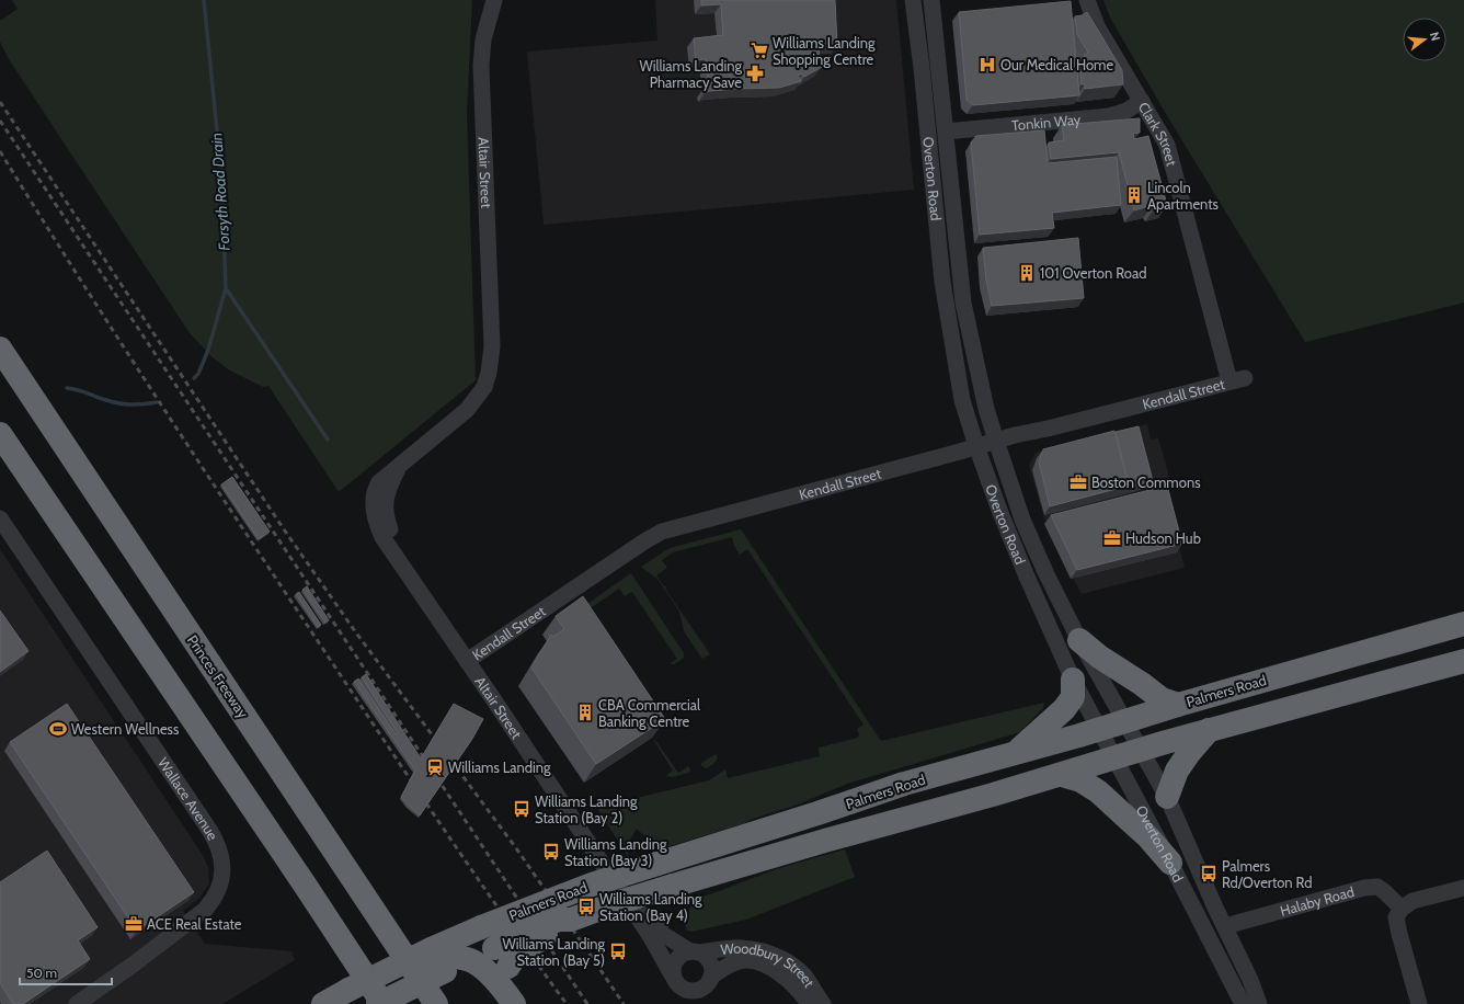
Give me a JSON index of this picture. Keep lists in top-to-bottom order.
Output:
{
  "streets": {
    "highway": ["Princes Freeway", "Palmers Road"],
    "street": [
      "Tonkin Way",
      "Clark Street",
      "Altair Street",
      "Overton Road",
      "Kendall Street",
      "Wallace Avenue",
      "Halaby Road",
      "Woodbury Street"
    ]
  },
  "crossings": [
    ["Tonkin Way", "Clark Street"],
    ["Tonkin Way", "Overton Road"],
    ["Clark Street", "Kendall Street"],
    ["Altair Street", "Kendall Street"],
    ["Altair Street", "Woodbury Street"],
    ["Overton Road", "Kendall Street"],
    ["Overton Road", "Palmers Road"],
    ["Overton Road", "Halaby Road"]
  ],
  "water": ["Forsyth Road Drain"],
  "places": {
    "supermarket": ["Williams Landing Shopping Centre"],
    "hospital": ["Our Medical Home"],
    "pharmacy": ["Williams Landing Pharmacy Save"],
    "building": ["Lincoln Apartments", "101 Overton Road", "CBA Commercial Banking Centre"],
    "office": ["Boston Commons", "Hudson Hub", "ACE Real Estate"],
    "sports": ["Western Wellness"],
    "station": ["Williams Landing"],
    "bus stop": [
      "Williams Landing Station (Bay 2)",
      "Williams Landing Station (Bay 3)",
      "Palmers Rd/Overton Rd",
      "Williams Landing Station (Bay 4)",
      "Williams Landing Station (Bay 5)"
    ]
  },
  "scale_bar": "50 m",
  "north": "right"
}
